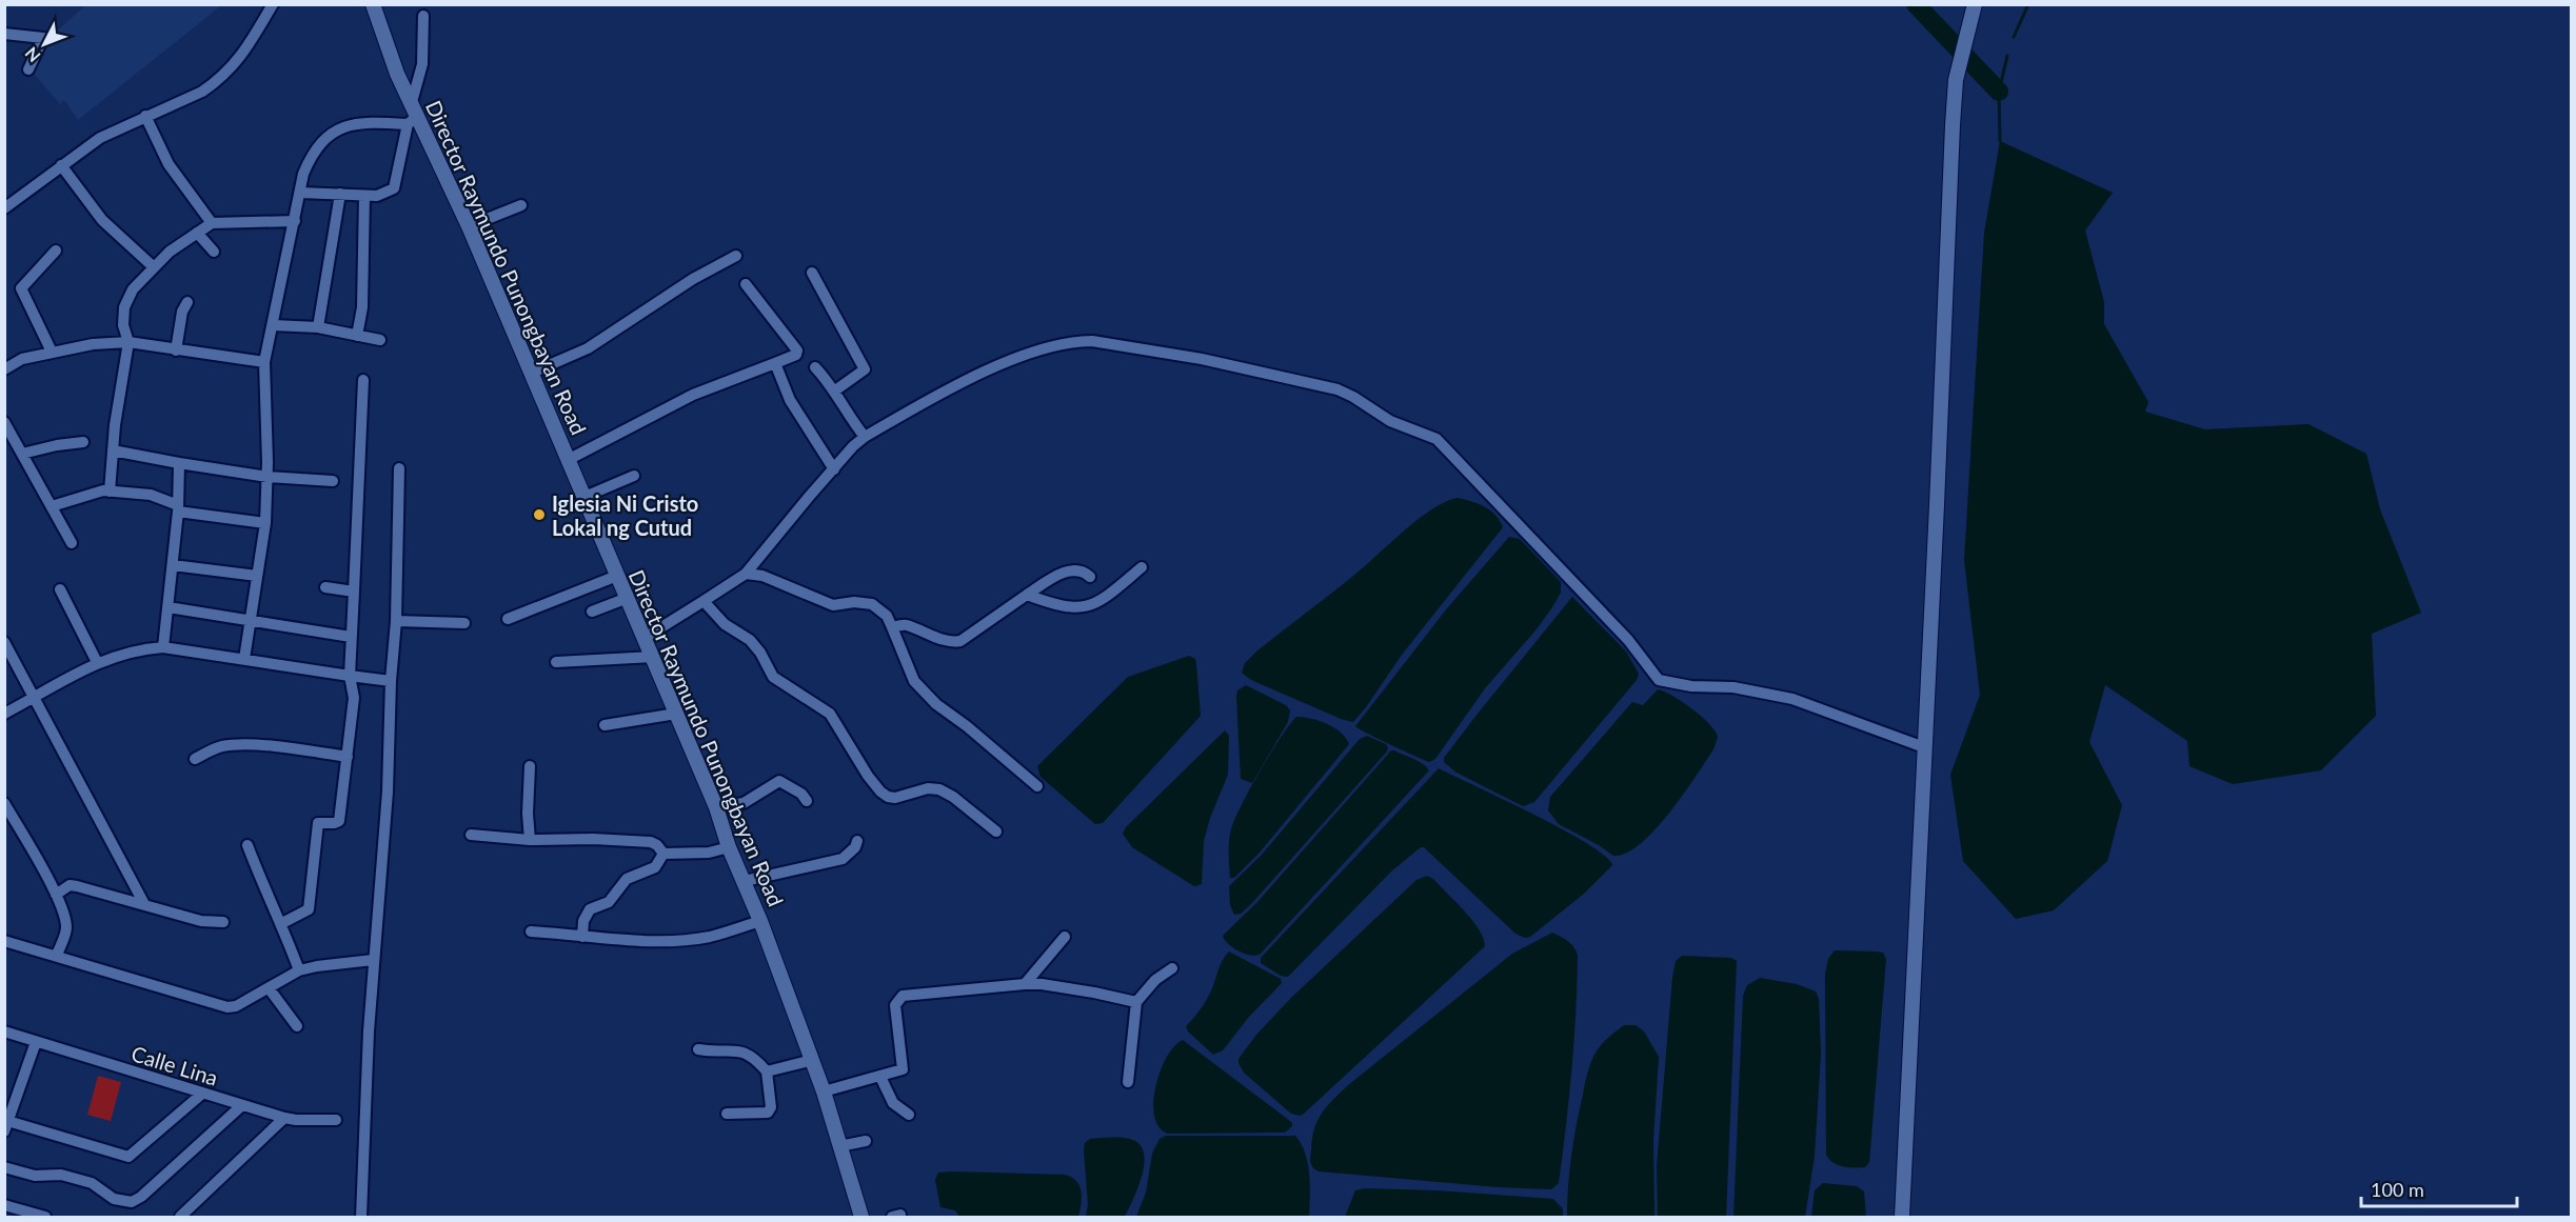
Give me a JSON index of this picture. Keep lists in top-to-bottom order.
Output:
{
  "streets": {
    "street": ["Director Raymundo Punongbayan Road", "Calle Lina"]
  },
  "places": ["Iglesia Ni Cristo Lokal ng Cutud"],
  "scale_bar": "100 m",
  "north": "bottom left"
}
